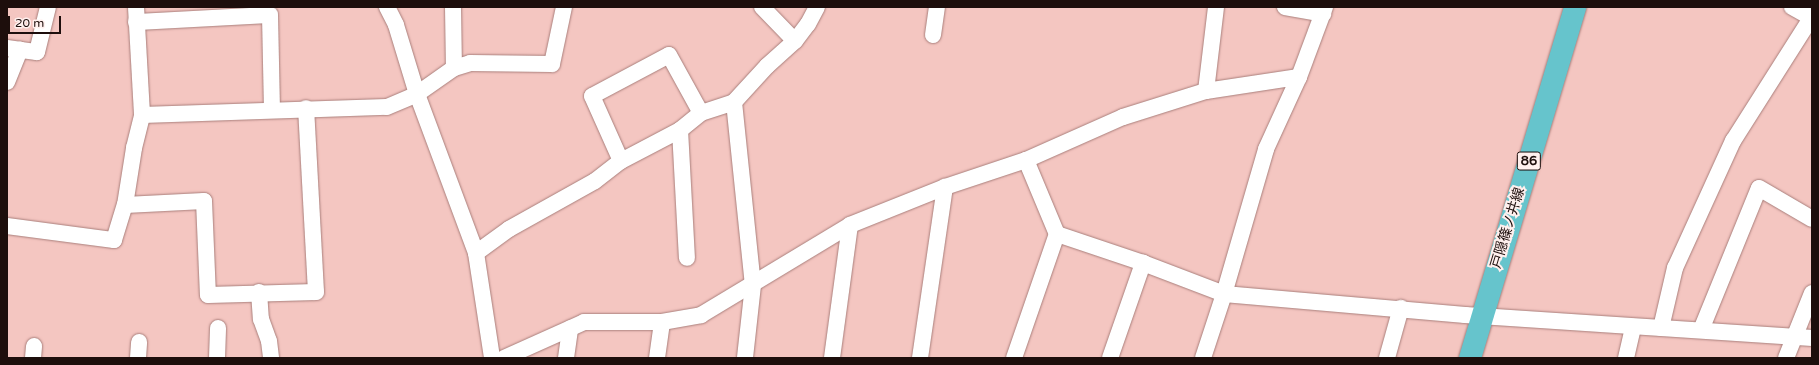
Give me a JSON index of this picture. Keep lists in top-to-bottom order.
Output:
{
  "streets": {
    "main road": ["86", "戸隠篠ノ井線"]
  },
  "scale_bar": "20 m"
}
